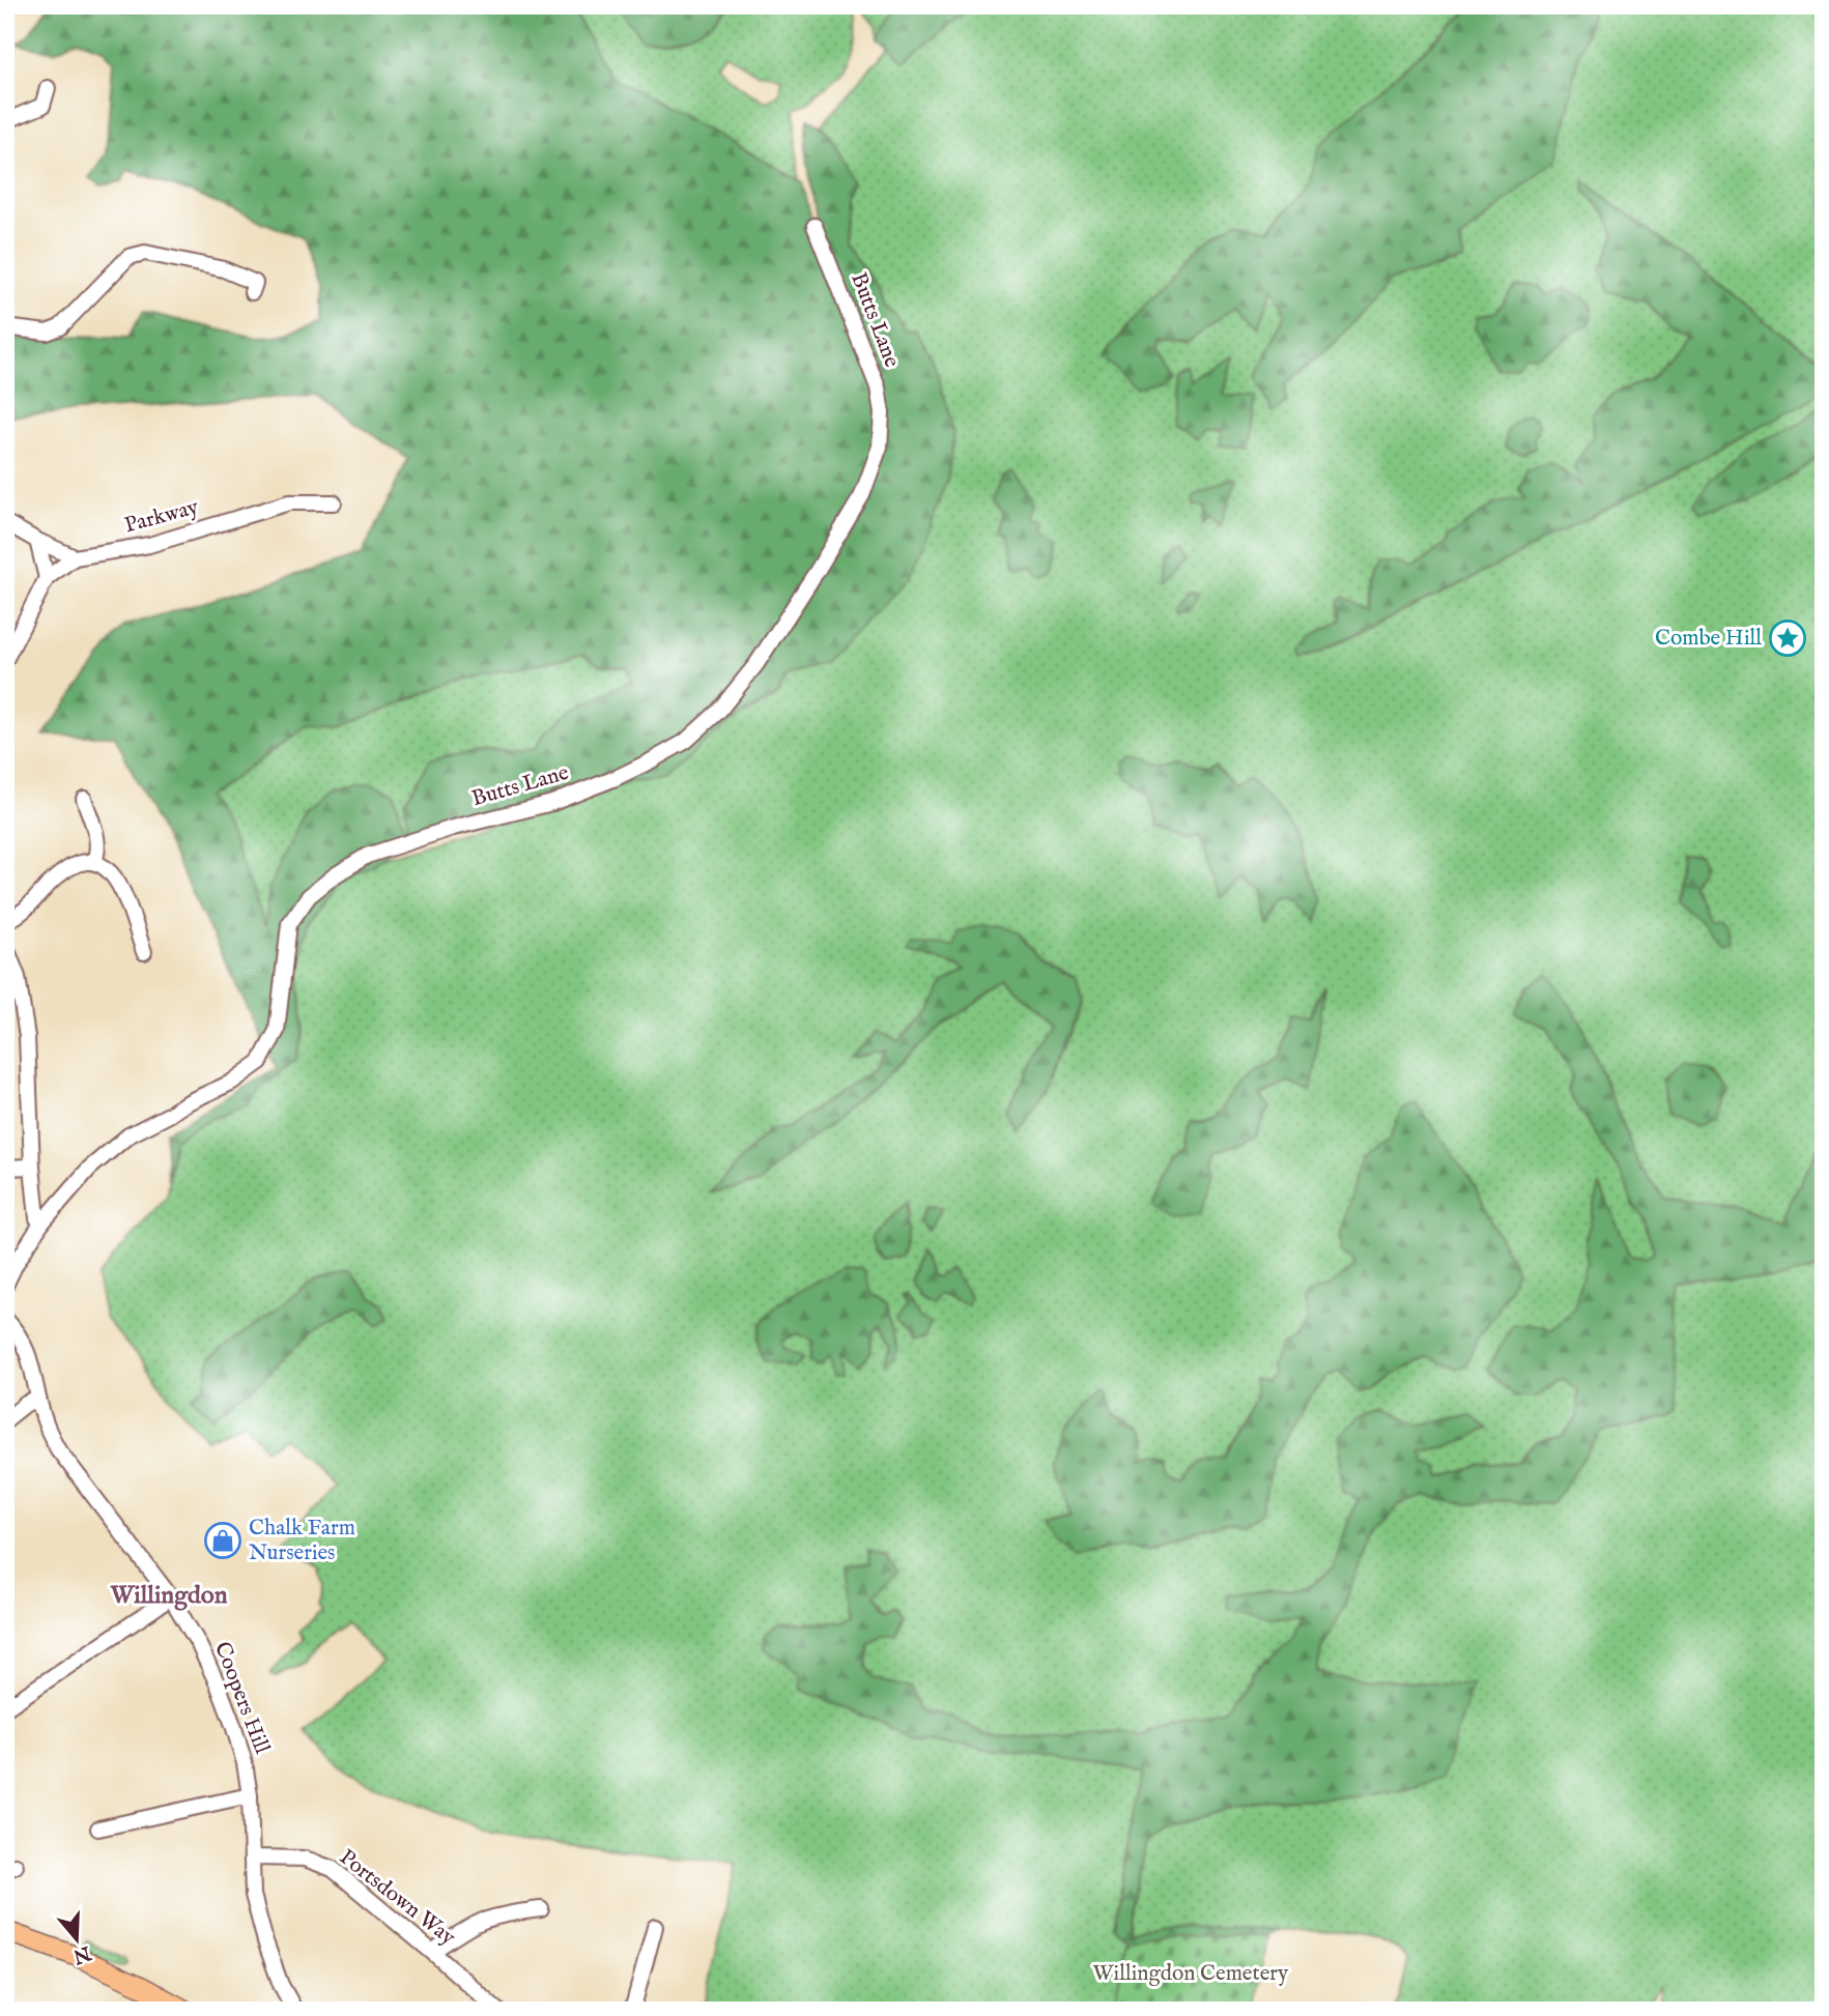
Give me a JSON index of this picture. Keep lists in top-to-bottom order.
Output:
{
  "streets": {
    "street": [
      "Butts Lane",
      "Parkway",
      "Coopers Hill",
      "Portsdown Way"
    ]
  },
  "crossings": [
    ["Coopers Hill", "Portsdown Way"]
  ],
  "districts": ["Willingdon"],
  "parks": ["Willingdon Cemetery"],
  "places": {
    "place": ["Combe Hill"],
    "shop": ["Chalk Farm Nurseries"]
  },
  "north": "bottom"
}
